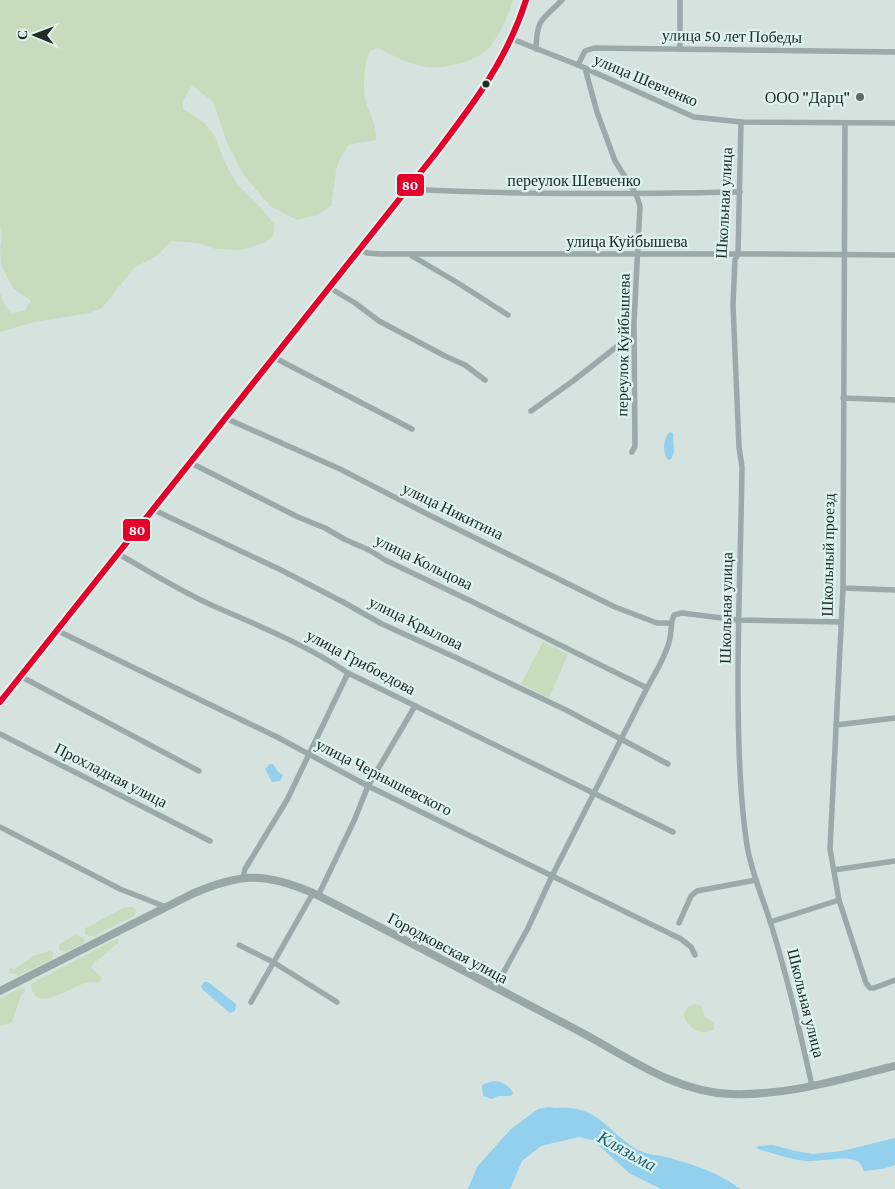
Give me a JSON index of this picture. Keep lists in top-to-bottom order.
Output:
{
  "streets": {
    "main road": ["Городковская улица"],
    "street": [
      "улица 50 лет Победы",
      "улица Шевченко",
      "переулок Шевченко",
      "Школьная улица",
      "улица Куйбышева",
      "переулок Куйбышева",
      "улица Никитина",
      "Школьный проезд",
      "улица Кольцова",
      "улица Крылова",
      "улица Грибоедова",
      "Прохладная улица",
      "улица Чернышевского"
    ]
  },
  "crossings": [
    ["улица 50 лет Победы", "улица Шевченко"],
    ["улица Шевченко", "Школьная улица"],
    ["улица Шевченко", "переулок Куйбышева"],
    ["улица Шевченко", "Школьный проезд"],
    ["переулок Шевченко", "Школьная улица"],
    ["переулок Шевченко", "переулок Куйбышева"],
    ["Школьная улица", "улица Куйбышева"],
    ["Школьная улица", "Городковская улица"],
    ["улица Куйбышева", "переулок Куйбышева"],
    ["улица Куйбышева", "Школьный проезд"]
  ],
  "water": ["Клязьма"],
  "places": ["ООО \"Дарц\""],
  "lines": ["transit line 80"],
  "north": "left"
}
